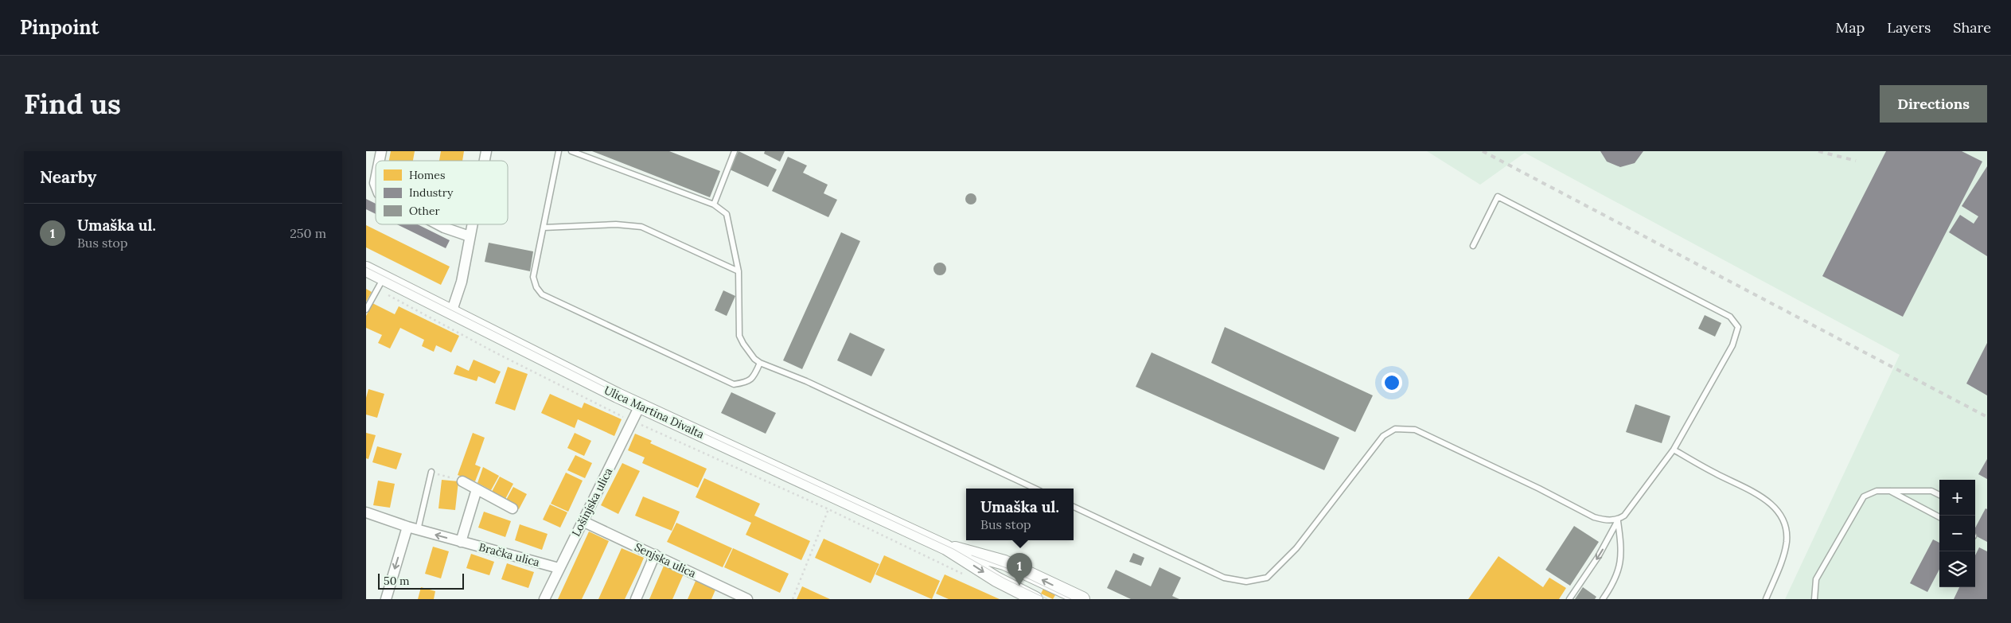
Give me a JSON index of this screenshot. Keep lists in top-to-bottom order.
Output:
{
  "streets": {
    "street": [
      "Ulica Martina Divalta",
      "Lošinjska ulica",
      "Bračka ulica",
      "Senjska ulica"
    ]
  },
  "crossings": [
    ["Ulica Martina Divalta", "Lošinjska ulica"],
    ["Lošinjska ulica", "Bračka ulica"],
    ["Lošinjska ulica", "Senjska ulica"]
  ],
  "legend": ["Homes", "Industry", "Other"],
  "scale_bar": "50 m",
  "page": {
    "header": "Pinpoint",
    "nav": ["Map", "Layers", "Share"],
    "buttons": "Directions",
    "title": "Find us",
    "heading": "Nearby",
    "list": [
      {
        "mark": "1",
        "name": "Umaška ul.",
        "note": "Bus stop",
        "value": "250 m"
      }
    ],
    "map_buttons": ["+", "−"],
    "popup": ["Umaška ul.", "Bus stop"],
    "pins": "1",
    "scale": "50 m"
  }
}
